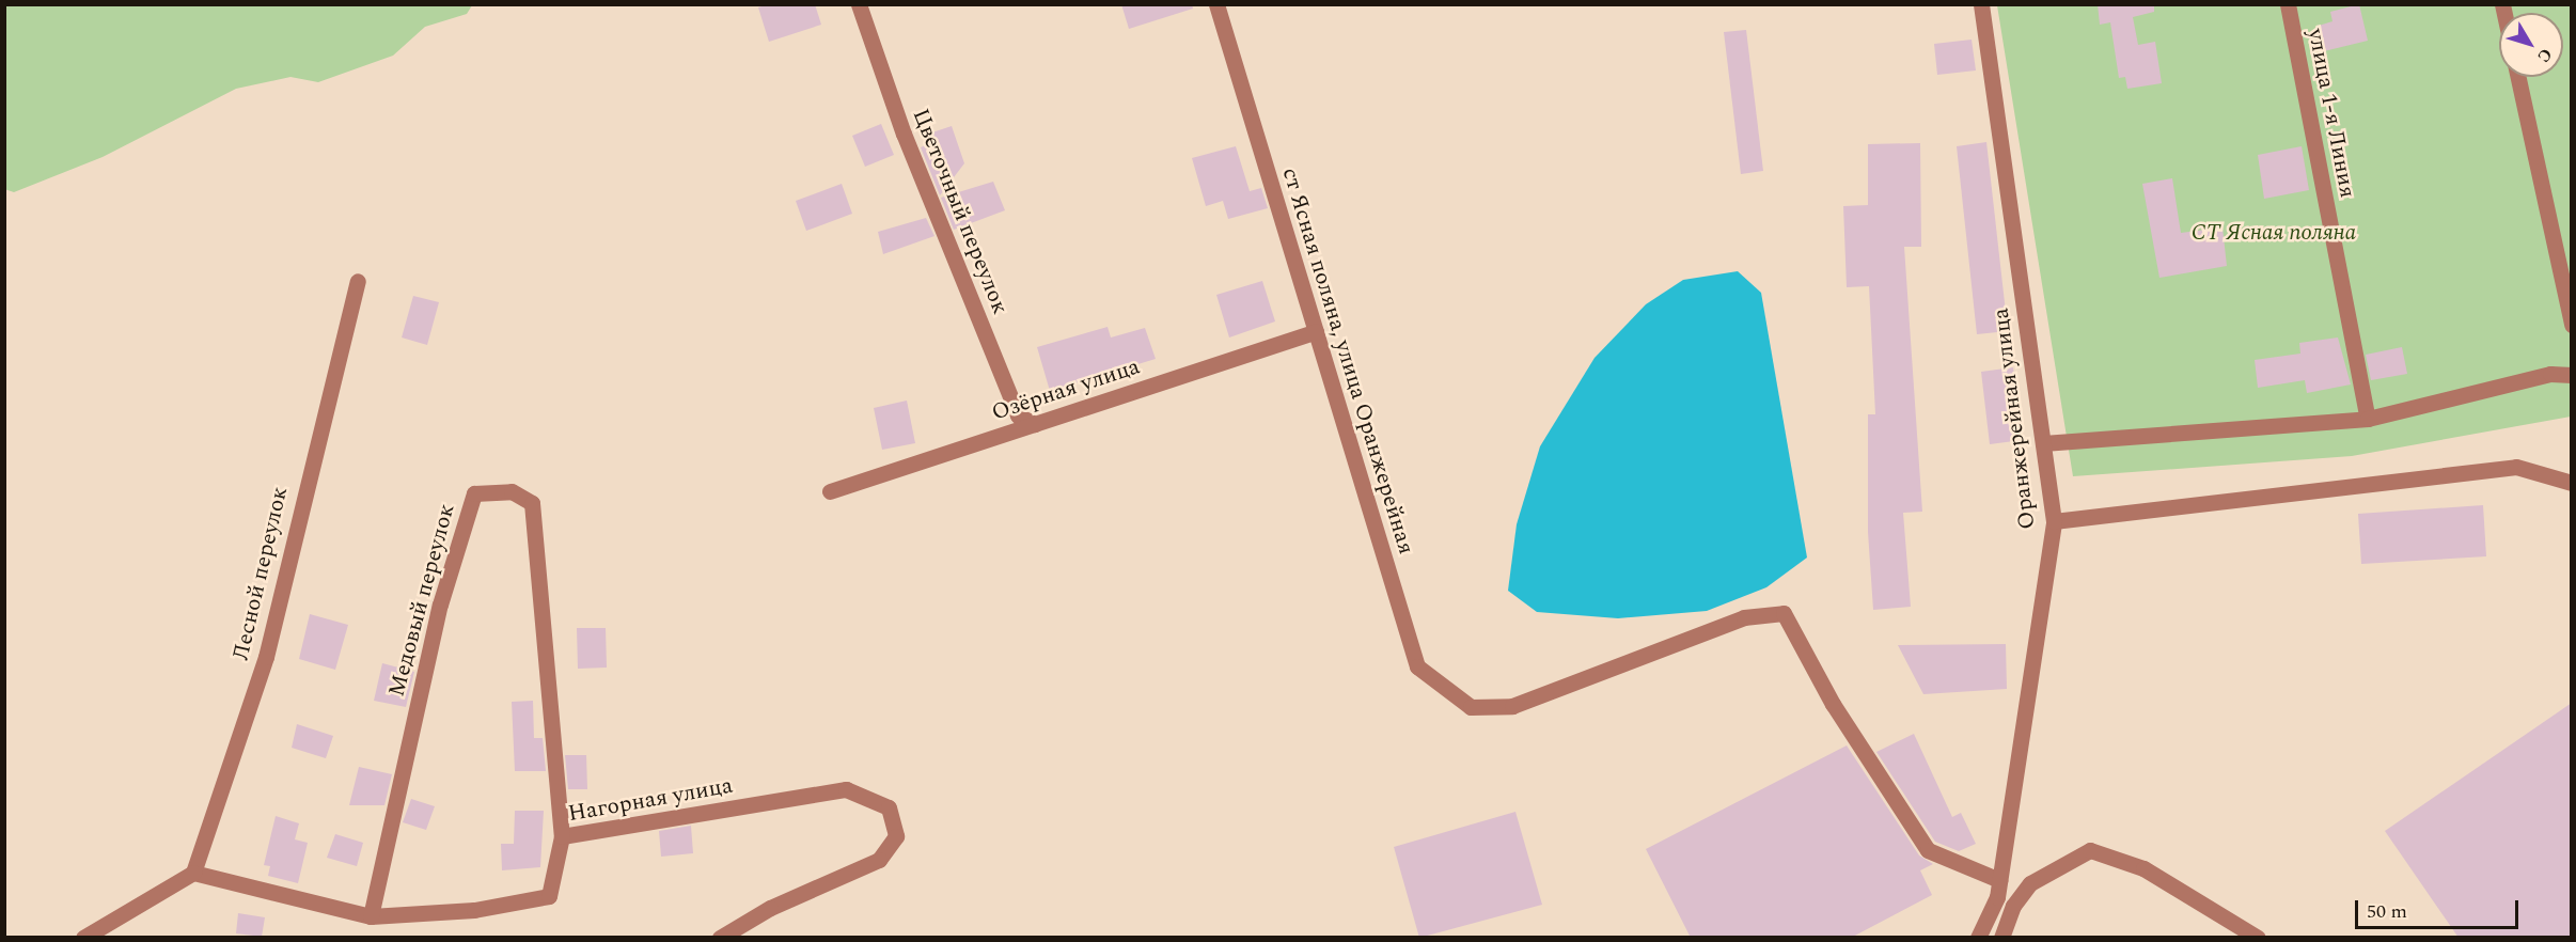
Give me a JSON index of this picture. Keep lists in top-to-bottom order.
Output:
{
  "streets": {
    "street": [
      "улица 1-я Линия",
      "Цветочный переулок",
      "ст Ясная поляна, улица Оранжерейная",
      "Озёрная улица",
      "Оранжерейная улица",
      "Лесной переулок",
      "Медовый переулок",
      "Нагорная улица"
    ]
  },
  "crossings": [
    ["Цветочный переулок", "Озёрная улица"],
    ["ст Ясная поляна, улица Оранжерейная", "Озёрная улица"],
    ["ст Ясная поляна, улица Оранжерейная", "Оранжерейная улица"],
    ["Лесной переулок", "Нагорная улица"],
    ["Медовый переулок", "Нагорная улица"]
  ],
  "parks": ["СТ Ясная поляна"],
  "scale_bar": "50 m",
  "north": "bottom right"
}
